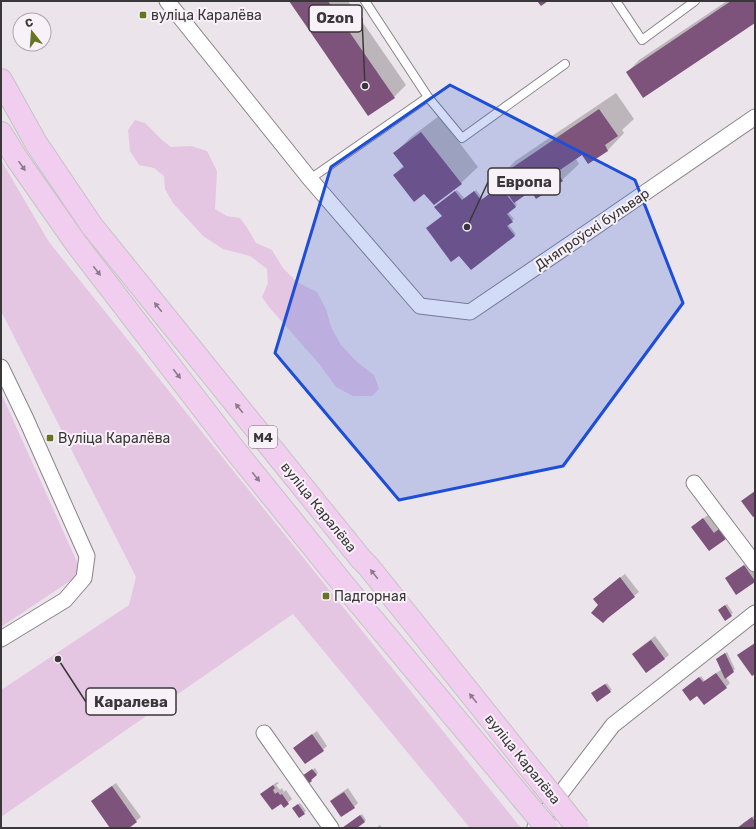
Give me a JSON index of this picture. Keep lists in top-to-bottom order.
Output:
{
  "streets": {
    "main road": ["М4", "вуліца Каралёва"],
    "street": ["Дняпроўскі бульвар"]
  },
  "places": {
    "transit": ["вуліца Каралёва", "Вуліца Каралёва", "Падгорная"],
    "other": ["Ozon", "Европа", "Каралева"]
  },
  "north": "top"
}
